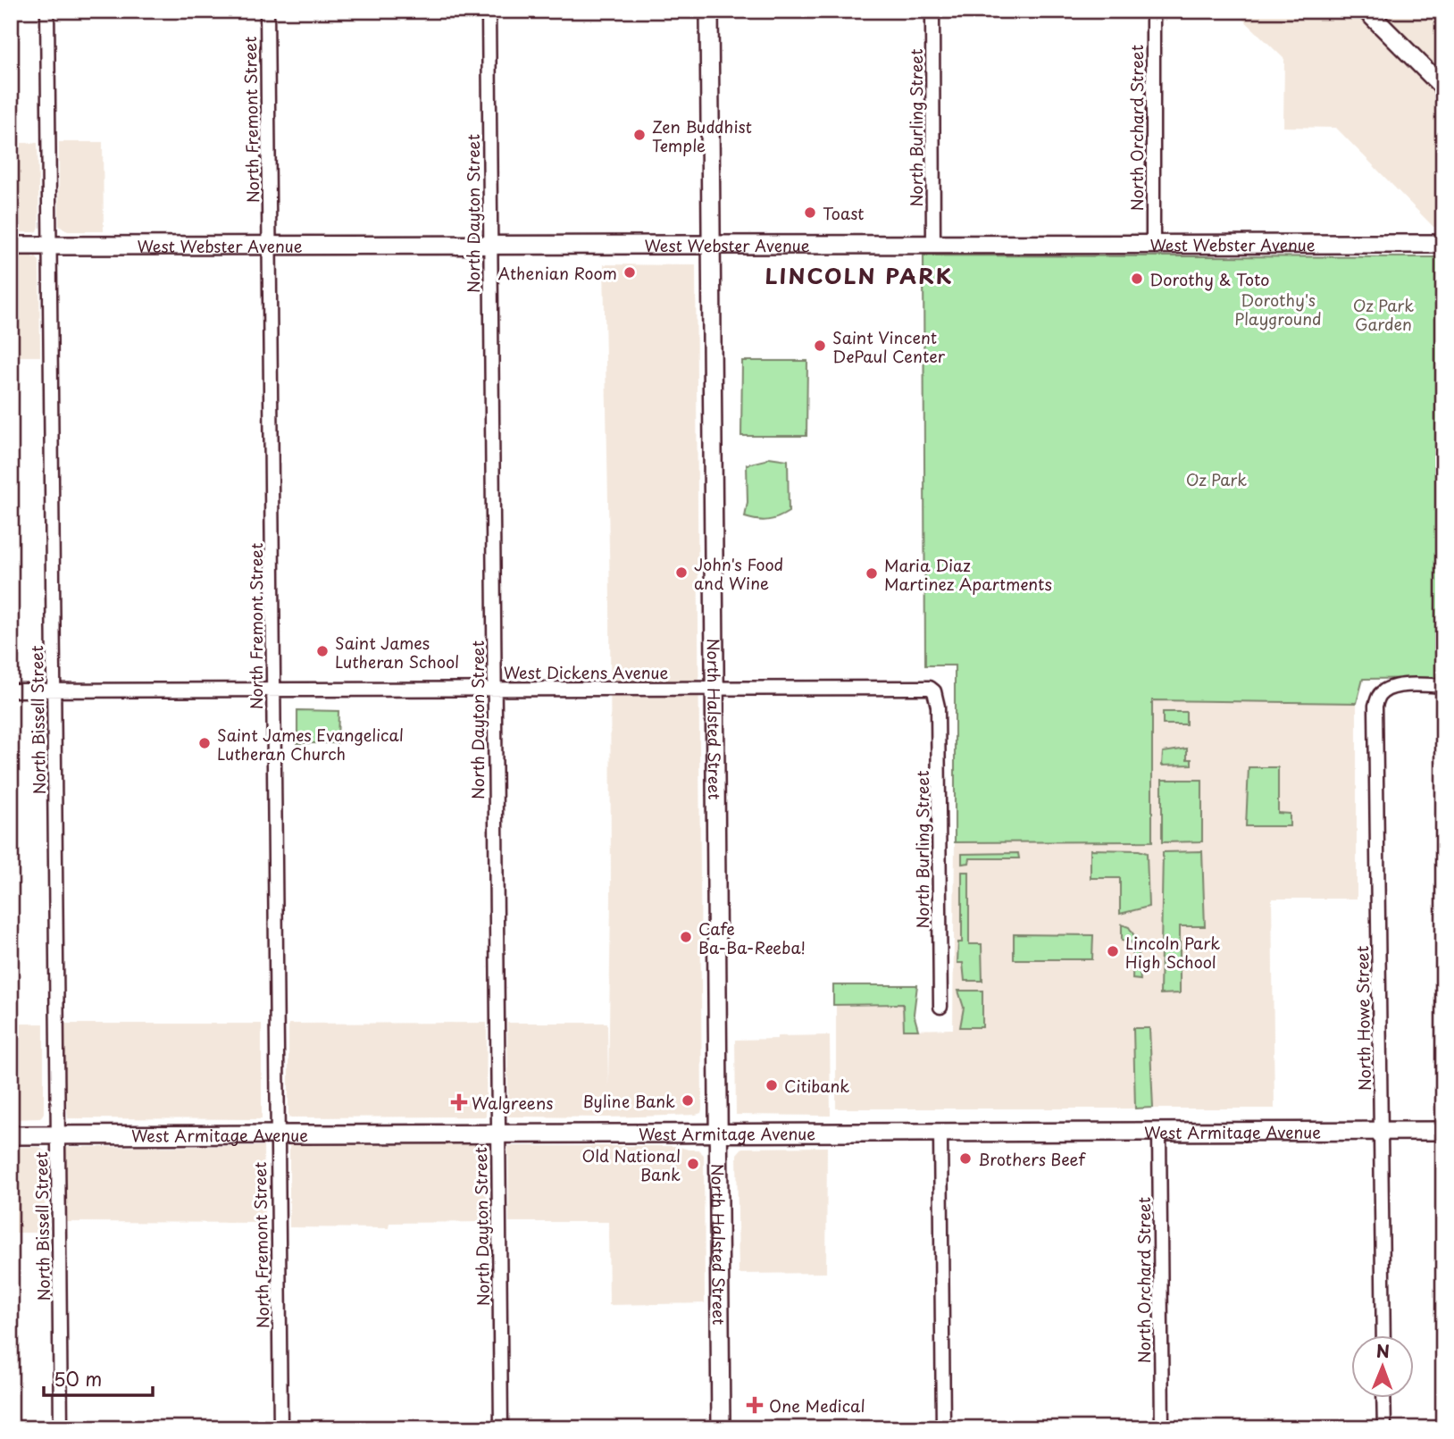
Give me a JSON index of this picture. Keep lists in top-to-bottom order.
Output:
{
  "streets": {
    "main road": ["West Webster Avenue", "North Halsted Street", "West Armitage Avenue"],
    "street": [
      "North Fremont Street",
      "North Burling Street",
      "North Orchard Street",
      "North Dayton Street",
      "West Dickens Avenue",
      "North Bissell Street",
      "North Howe Street"
    ]
  },
  "crossings": [
    ["North Fremont Street", "West Webster Avenue"],
    ["North Fremont Street", "West Dickens Avenue"],
    ["North Fremont Street", "West Armitage Avenue"],
    ["North Burling Street", "West Webster Avenue"],
    ["North Burling Street", "West Dickens Avenue"],
    ["North Orchard Street", "West Webster Avenue"],
    ["North Orchard Street", "West Armitage Avenue"],
    ["North Dayton Street", "West Webster Avenue"],
    ["North Dayton Street", "West Dickens Avenue"],
    ["North Dayton Street", "West Armitage Avenue"],
    ["West Webster Avenue", "North Halsted Street"],
    ["West Webster Avenue", "North Bissell Street"],
    ["West Dickens Avenue", "North Halsted Street"],
    ["West Dickens Avenue", "North Bissell Street"],
    ["North Halsted Street", "West Armitage Avenue"],
    ["North Bissell Street", "West Armitage Avenue"],
    ["North Howe Street", "West Armitage Avenue"]
  ],
  "districts": ["LINCOLN PARK"],
  "parks": ["Dorothy's Playground", "Oz Park Garden", "Oz Park"],
  "places": {
    "other": [
      "Zen Buddhist Temple",
      "Toast",
      "Athenian Room",
      "Dorothy & Toto",
      "Saint Vincent DePaul Center",
      "John's Food and Wine",
      "Maria Diaz Martinez Apartments",
      "Saint James Lutheran School",
      "Saint James Evangelical Lutheran Church",
      "Cafe Ba-Ba-Reeba!",
      "Lincoln Park High School",
      "Citibank",
      "Byline Bank",
      "Brothers Beef",
      "Old National Bank"
    ],
    "health": ["Walgreens", "One Medical"]
  },
  "scale_bar": "50 m",
  "north": "top"
}
